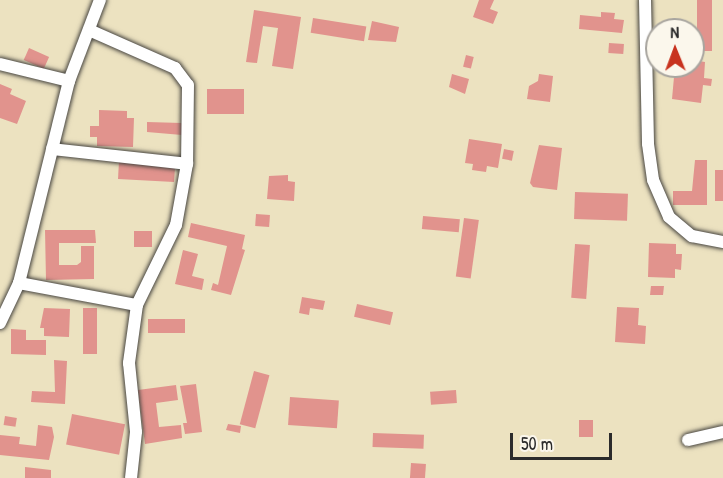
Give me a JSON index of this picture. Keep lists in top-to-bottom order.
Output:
{
  "scale_bar": "50 m",
  "north": "top"
}
